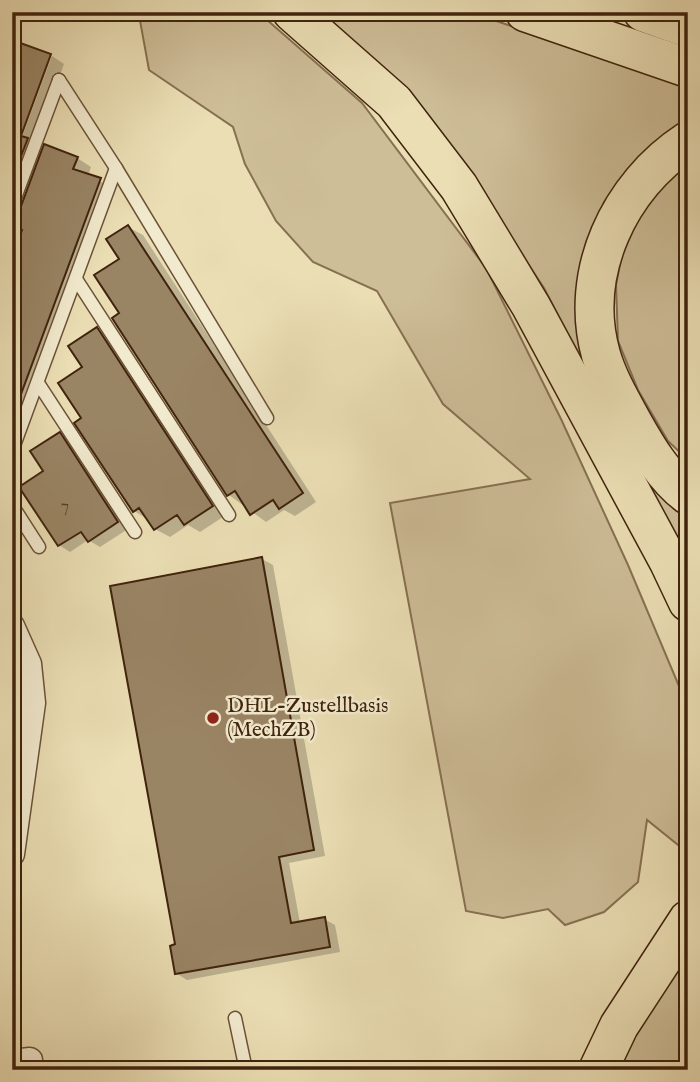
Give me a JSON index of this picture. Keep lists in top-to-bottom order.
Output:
{
  "places": ["DHL-Zustellbasis (MechZB)"],
  "house_numbers": ["7"]
}
